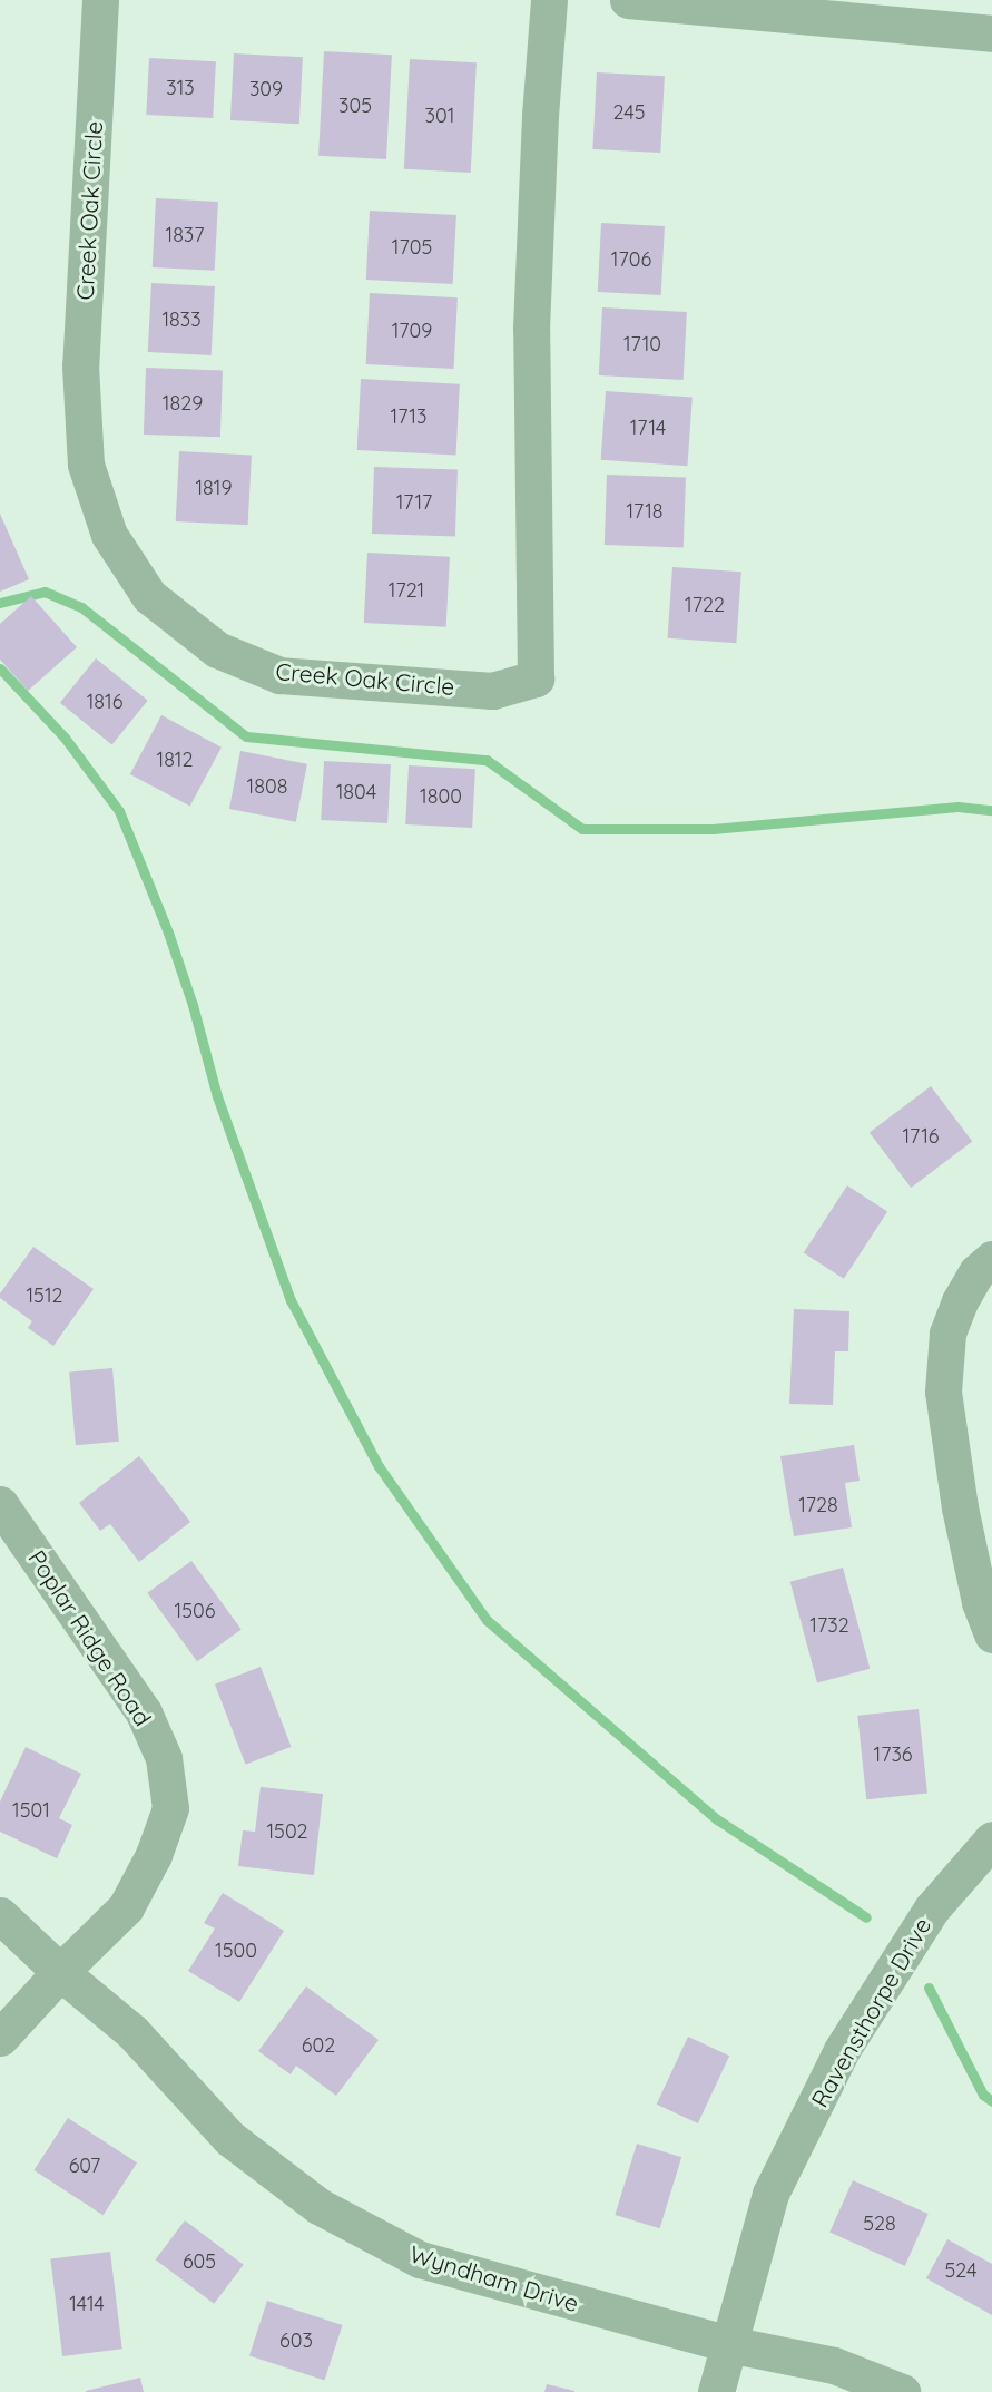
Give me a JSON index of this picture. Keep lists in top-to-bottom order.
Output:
{
  "streets": {
    "street": [
      "Creek Oak Circle",
      "Poplar Ridge Road",
      "Ravensthorpe Drive",
      "Wyndham Drive"
    ]
  },
  "crossings": [
    ["Poplar Ridge Road", "Wyndham Drive"],
    ["Ravensthorpe Drive", "Wyndham Drive"]
  ],
  "house_numbers": [
    "313",
    "309",
    "305",
    "245",
    "301",
    "1837",
    "1705",
    "1706",
    "1833",
    "1709",
    "1710",
    "1829",
    "1713",
    "1714",
    "1819",
    "1717",
    "1718",
    "1721",
    "1722",
    "1816",
    "1812",
    "1808",
    "1804",
    "1800",
    "1716",
    "1512",
    "1728",
    "1506",
    "1732",
    "1736",
    "1501",
    "1502",
    "1500",
    "602",
    "607",
    "528",
    "605",
    "524",
    "1414",
    "603"
  ]
}
